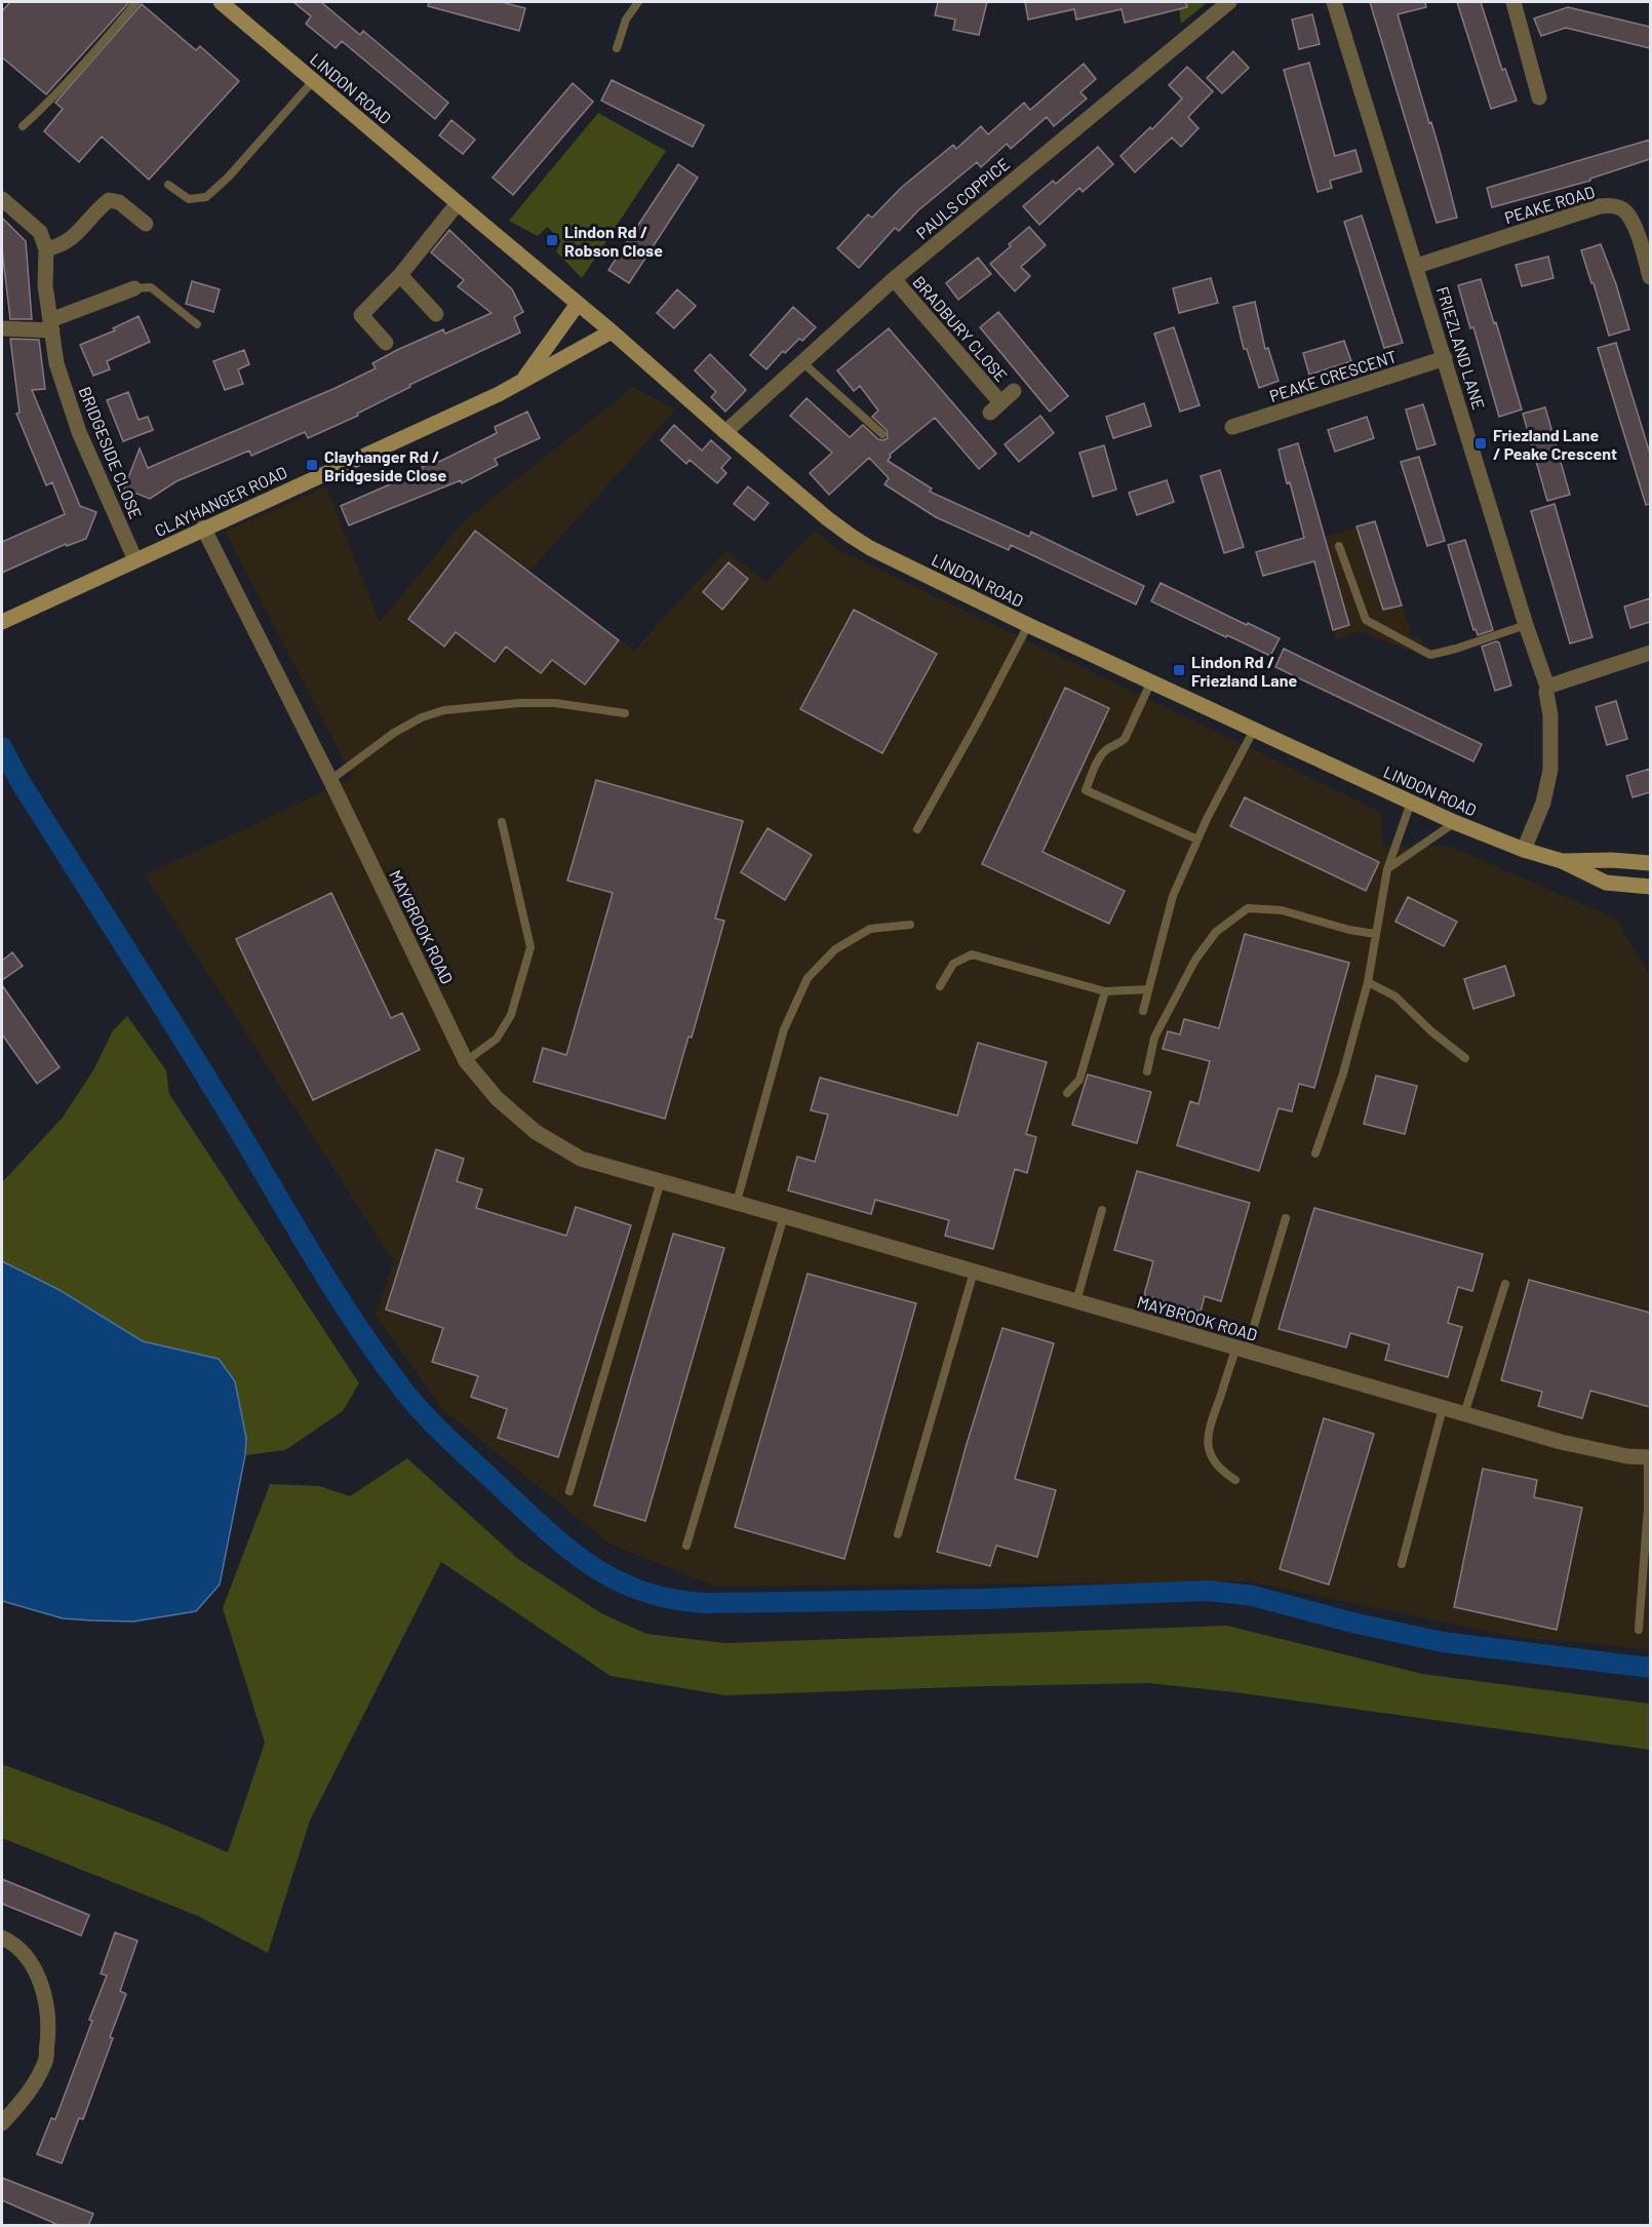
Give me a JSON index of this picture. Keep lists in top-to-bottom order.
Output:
{
  "streets": {
    "main road": ["LINDON ROAD", "CLAYHANGER ROAD"],
    "street": [
      "PAULS COPPICE",
      "PEAKE ROAD",
      "BRADBURY CLOSE",
      "FRIEZLAND LANE",
      "PEAKE CRESCENT",
      "BRIDGESIDE CLOSE",
      "MAYBROOK ROAD"
    ]
  },
  "crossings": [
    ["LINDON ROAD", "PAULS COPPICE"],
    ["LINDON ROAD", "FRIEZLAND LANE"],
    ["LINDON ROAD", "CLAYHANGER ROAD"],
    ["PAULS COPPICE", "BRADBURY CLOSE"],
    ["PEAKE ROAD", "FRIEZLAND LANE"],
    ["FRIEZLAND LANE", "PEAKE CRESCENT"],
    ["BRIDGESIDE CLOSE", "CLAYHANGER ROAD"],
    ["CLAYHANGER ROAD", "MAYBROOK ROAD"]
  ],
  "places": {
    "transit": [
      "Lindon Rd / Robson Close",
      "Friezland Lane / Peake Crescent",
      "Clayhanger Rd / Bridgeside Close",
      "Lindon Rd / Friezland Lane"
    ]
  }
}
